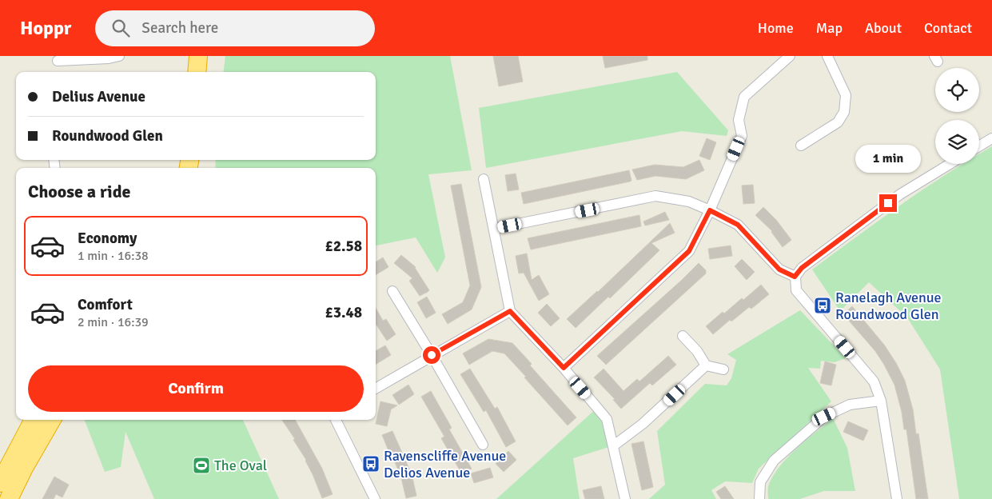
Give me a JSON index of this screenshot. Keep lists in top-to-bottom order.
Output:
{
  "places": {
    "bus stop": ["Ranelagh Avenue Roundwood Glen", "Ravenscliffe Avenue Delios Avenue"],
    "sports": ["The Oval"]
  },
  "page": {
    "header": "Hoppr",
    "search": "Search here",
    "nav": [
      "Home",
      "Map",
      "About",
      "Contact"
    ],
    "banner": ["Delius Avenue", "Roundwood Glen"],
    "bubble": "1 min",
    "heading": "Choose a ride",
    "list": [
      {
        "name": "Economy",
        "note": "1 min · 16:38",
        "value": "£2.58"
      },
      {
        "name": "Comfort",
        "note": "2 min · 16:39",
        "value": "£3.48"
      }
    ],
    "buttons": "Confirm"
  }
}
